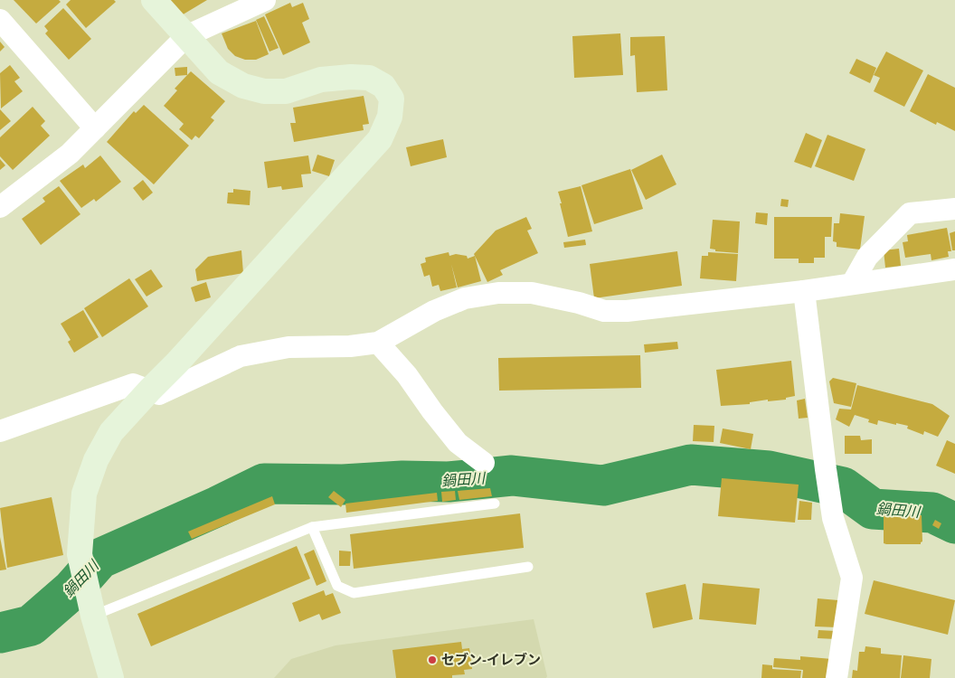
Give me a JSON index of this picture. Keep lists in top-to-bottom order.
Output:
{
  "water": ["鍋田川"],
  "places": ["セブン-イレブン"]
}
